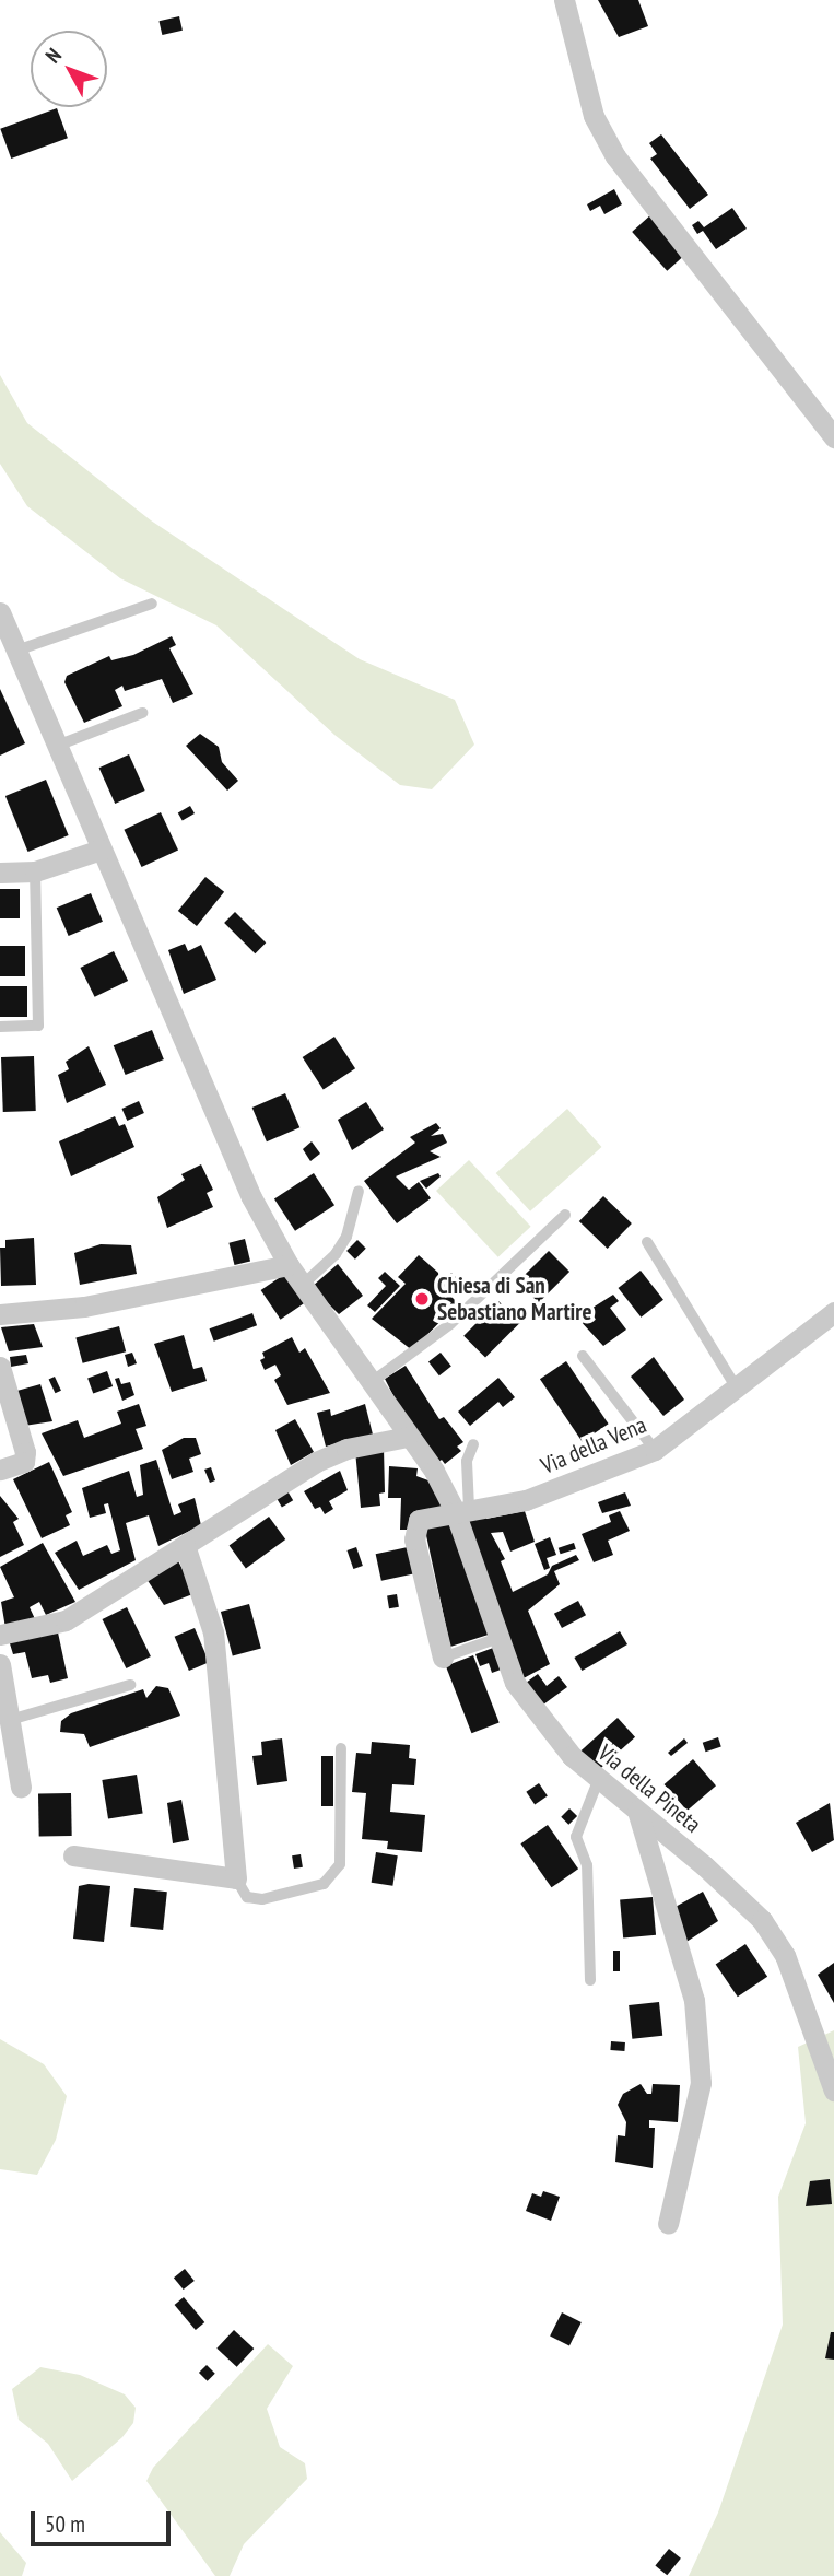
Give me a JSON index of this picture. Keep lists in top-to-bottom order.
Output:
{
  "streets": {
    "street": ["Via della Vena", "Via della Pineta"]
  },
  "crossings": [
    ["Via della Vena", "Via della Pineta"]
  ],
  "places": ["Chiesa di San Sebastiano Martire"],
  "scale_bar": "50 m",
  "north": "top left"
}
